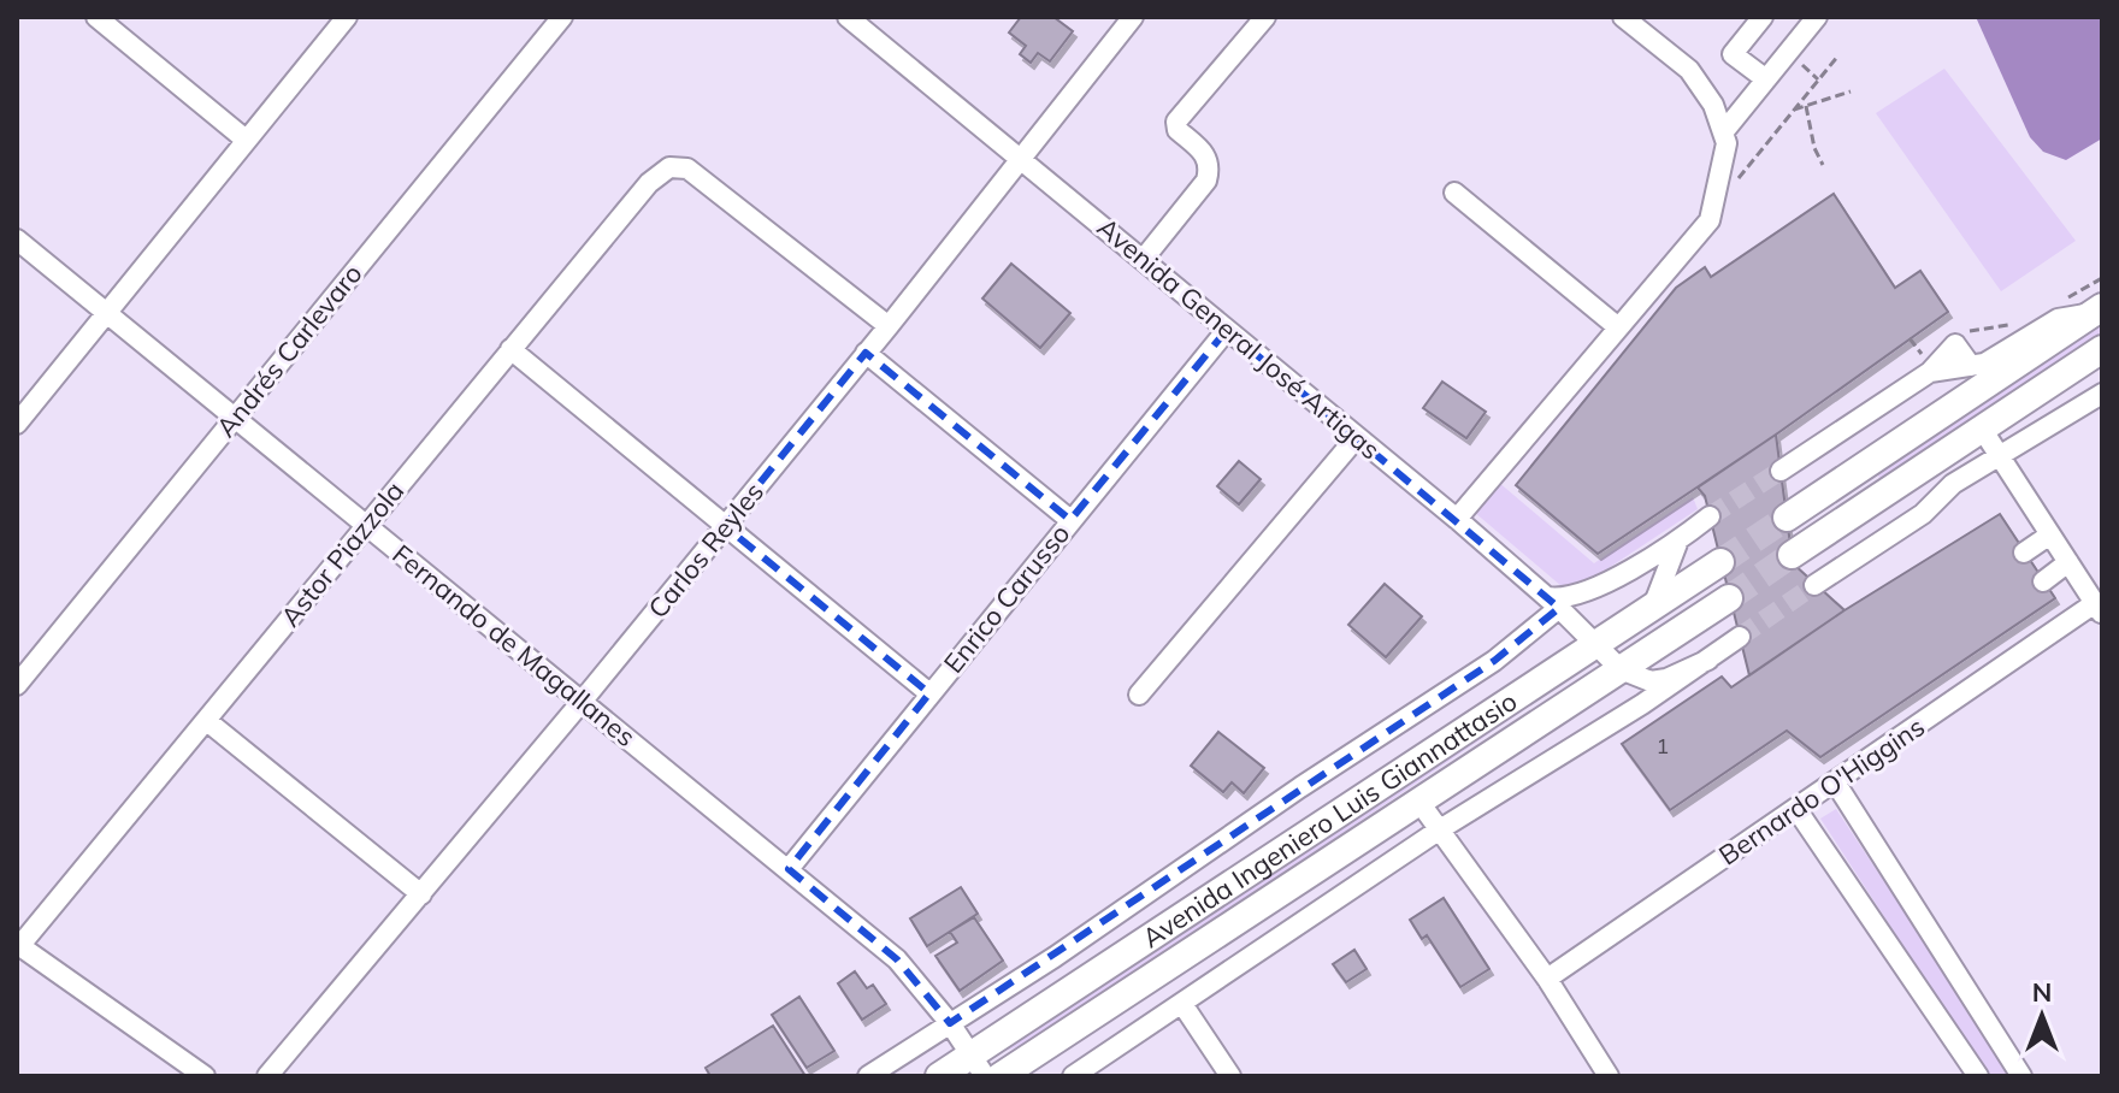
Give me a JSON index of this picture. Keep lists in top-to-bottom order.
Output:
{
  "streets": {
    "main road": ["Avenida Ingeniero Luis Giannattasio"],
    "street": [
      "Avenida General José Artigas",
      "Andrés Carlevaro",
      "Carlos Reyles",
      "Astor Piazzola",
      "Enrico Carusso",
      "Fernando de Magallanes",
      "Bernardo O'Higgins"
    ]
  },
  "crossings": [
    ["Avenida General José Artigas", "Carlos Reyles"],
    ["Avenida General José Artigas", "Enrico Carusso"],
    ["Avenida General José Artigas", "Avenida Ingeniero Luis Giannattasio"],
    ["Andrés Carlevaro", "Fernando de Magallanes"],
    ["Carlos Reyles", "Astor Piazzola"],
    ["Carlos Reyles", "Fernando de Magallanes"],
    ["Astor Piazzola", "Fernando de Magallanes"],
    ["Enrico Carusso", "Fernando de Magallanes"],
    ["Fernando de Magallanes", "Avenida Ingeniero Luis Giannattasio"]
  ],
  "house_numbers": ["1"],
  "north": "top"
}
